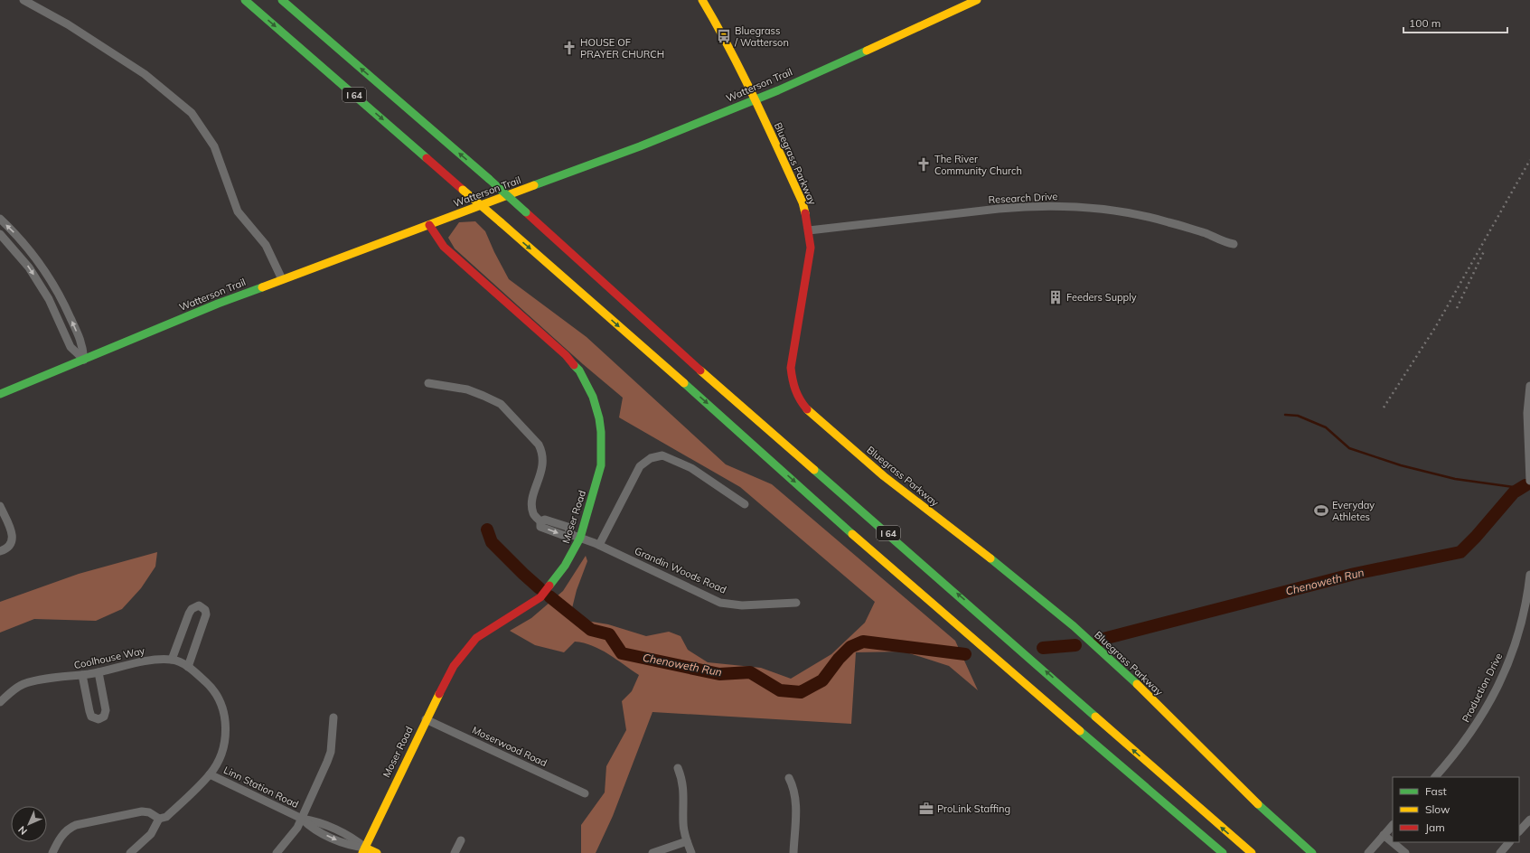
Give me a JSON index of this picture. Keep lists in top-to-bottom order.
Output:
{
  "streets": {
    "main road": [
      "Watterson Trail",
      "I 64",
      "Bluegrass Parkway",
      "Moser Road",
      "Linn Station Road"
    ],
    "street": [
      "Research Drive",
      "Grandin Woods Road",
      "Coolhouse Way",
      "Production Drive",
      "Moserwood Road"
    ]
  },
  "crossings": [
    ["Watterson Trail", "Bluegrass Parkway"],
    ["Watterson Trail", "Moser Road"],
    ["Bluegrass Parkway", "Research Drive"],
    ["Moser Road", "Grandin Woods Road"],
    ["Moser Road", "Moserwood Road"],
    ["Moser Road", "Linn Station Road"],
    ["Coolhouse Way", "Linn Station Road"]
  ],
  "water": ["Chenoweth Run"],
  "places": {
    "bus stop": ["Bluegrass / Watterson"],
    "church": ["HOUSE OF PRAYER CHURCH", "The River Community Church"],
    "building": ["Feeders Supply"],
    "sports": ["Everyday Athletes"],
    "office": ["ProLink Staffing"]
  },
  "legend": ["Fast", "Slow", "Jam"],
  "scale_bar": "100 m",
  "north": "bottom left"
}
